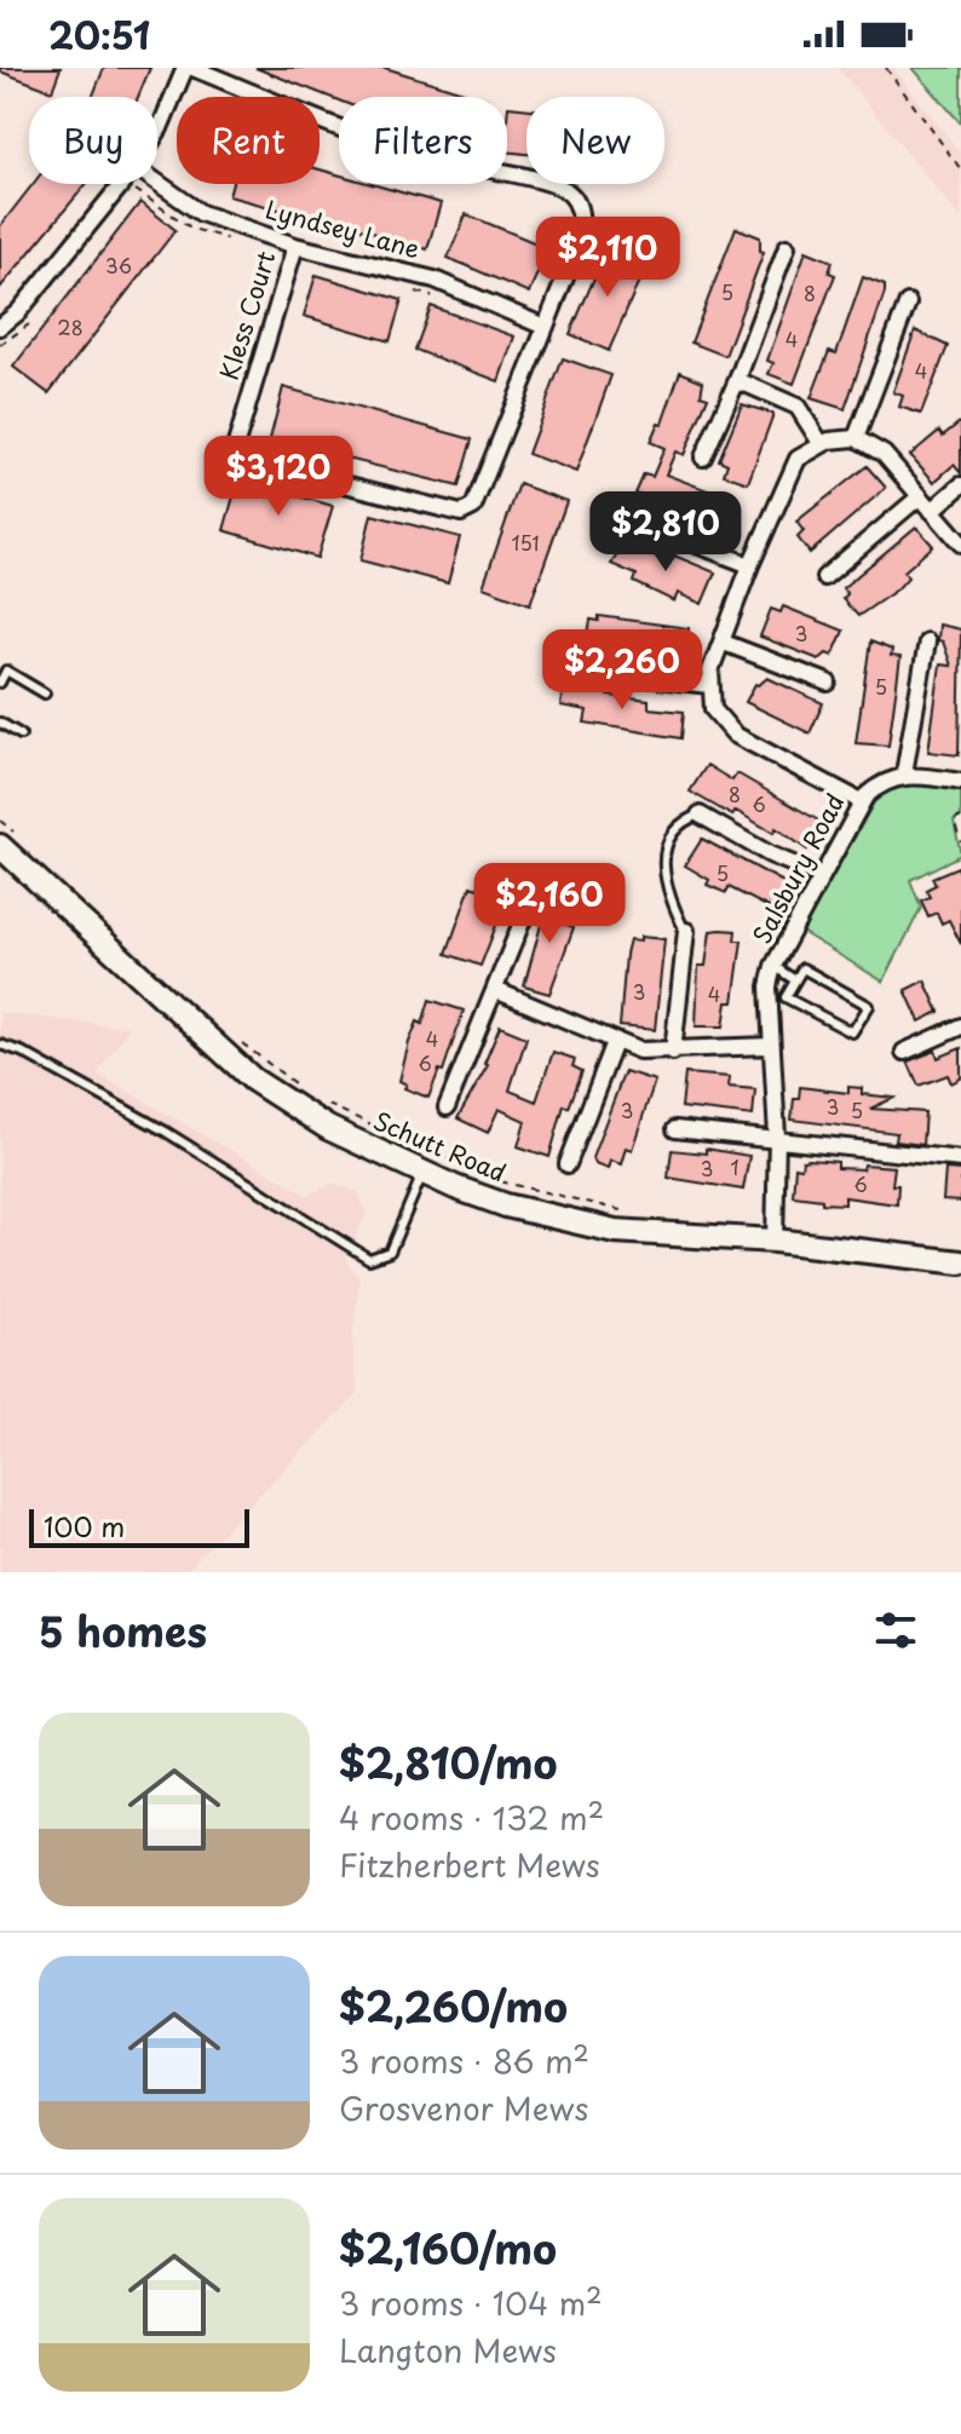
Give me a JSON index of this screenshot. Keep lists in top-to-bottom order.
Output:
{
  "streets": {
    "street": [
      "Lyndsey Lane",
      "Kless Court",
      "Salsbury Road",
      "Schutt Road"
    ]
  },
  "crossings": [
    ["Lyndsey Lane", "Kless Court"],
    ["Salsbury Road", "Schutt Road"]
  ],
  "house_numbers": [
    "36",
    "5",
    "8",
    "28",
    "4",
    "4",
    "151",
    "3",
    "5",
    "8",
    "6",
    "5",
    "3",
    "4",
    "4",
    "6",
    "3",
    "3",
    "5",
    "1",
    "3",
    "6"
  ],
  "scale_bar": "100 m",
  "page": {
    "status": "20:51",
    "chip": [
      "Buy",
      "Rent",
      "Filters",
      "New"
    ],
    "price": [
      "$2,110",
      "$3,120",
      "$2,810",
      "$2,260",
      "$2,160"
    ],
    "scale": "100 m",
    "heading": "5 homes",
    "list": [
      {
        "name": "$2,810/mo",
        "note": "4 rooms · 132 m² · Fitzherbert Mews"
      },
      {
        "name": "$2,260/mo",
        "note": "3 rooms · 86 m² · Grosvenor Mews"
      },
      {
        "name": "$2,160/mo",
        "note": "3 rooms · 104 m² · Langton Mews"
      }
    ]
  }
}
